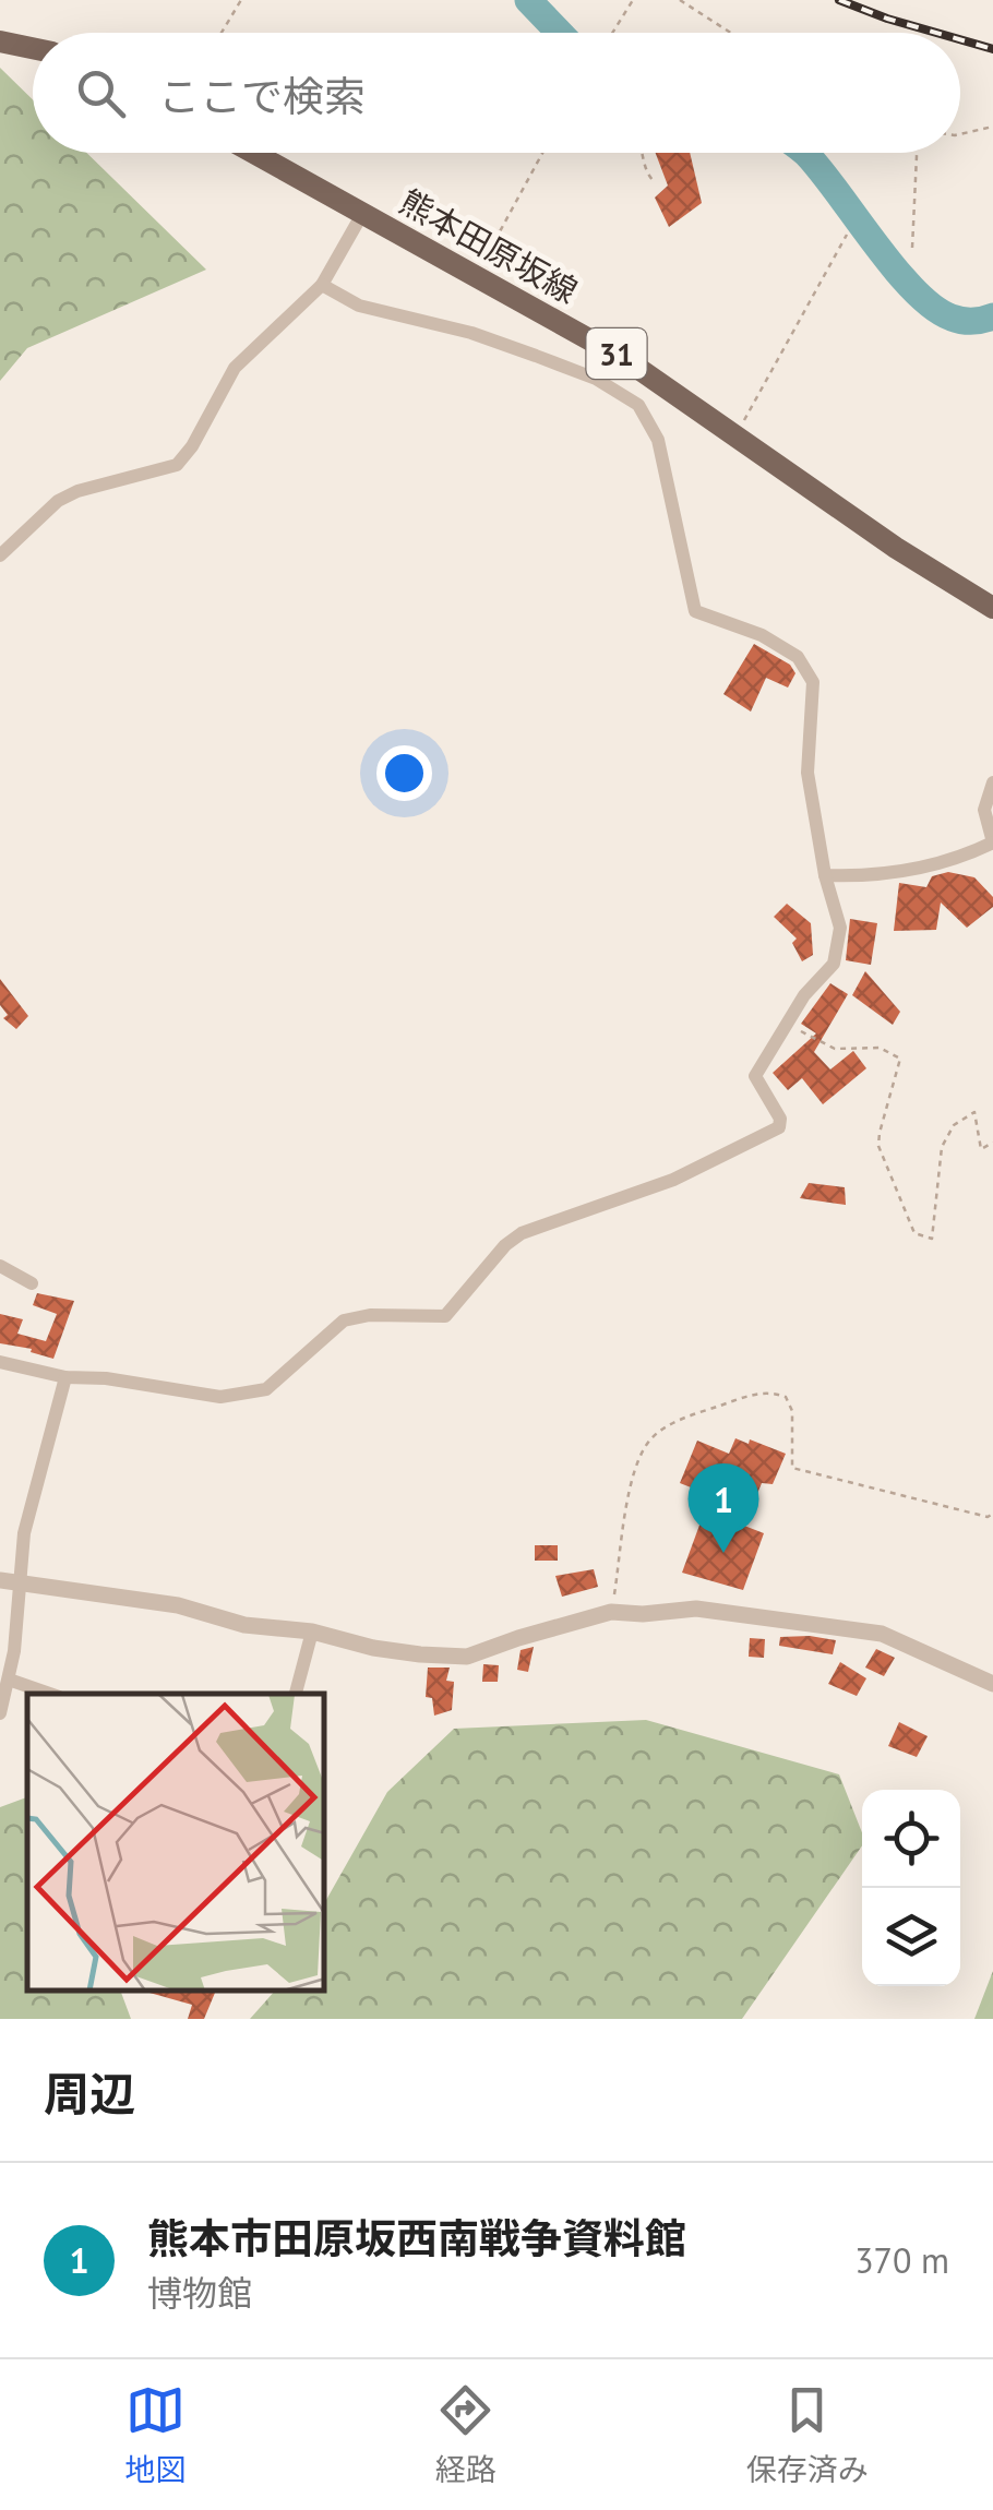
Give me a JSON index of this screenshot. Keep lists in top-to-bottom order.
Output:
{
  "streets": {
    "main road": ["熊本田原坂線", "31"]
  },
  "page": {
    "search": "ここで検索",
    "pins": "1",
    "heading": "周辺",
    "list": [
      {
        "mark": "1",
        "name": "熊本市田原坂西南戦争資料館",
        "note": "博物館",
        "value": "370 m"
      }
    ],
    "nav": ["地図", "経路", "保存済み"]
  }
}
